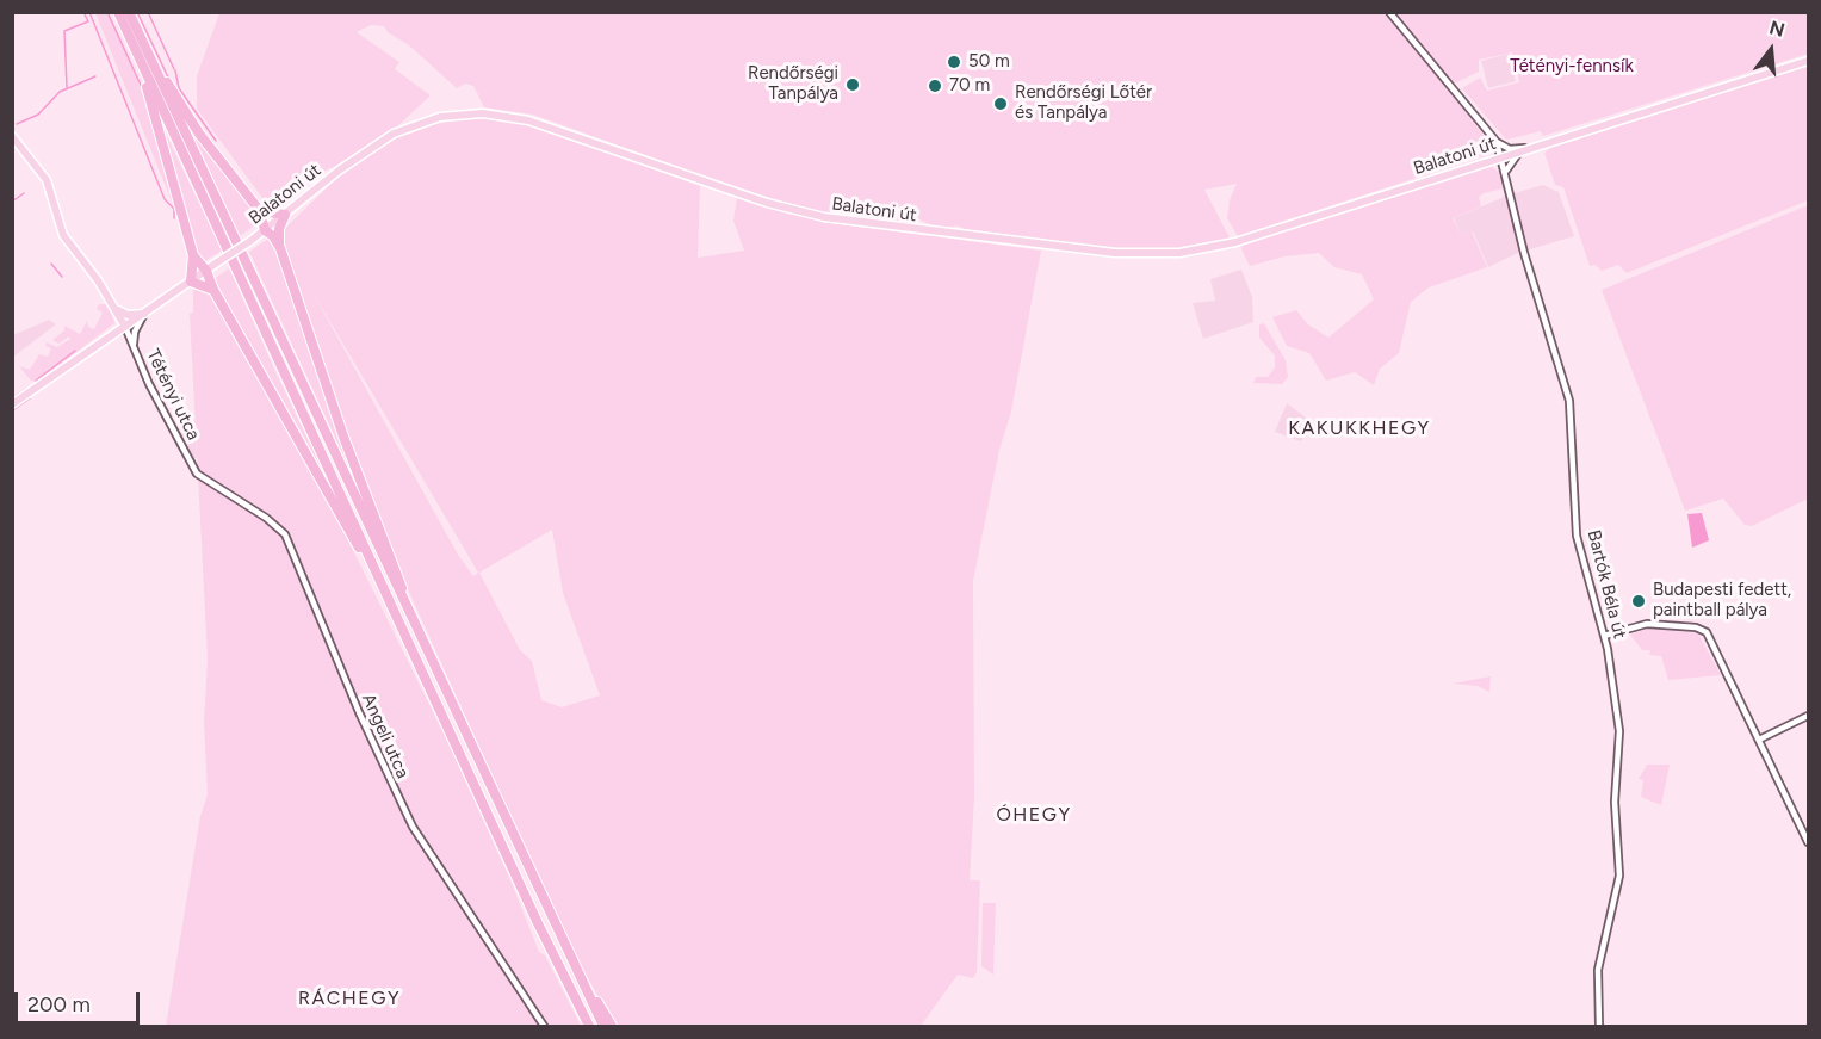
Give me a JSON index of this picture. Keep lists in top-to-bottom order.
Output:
{
  "streets": {
    "main road": ["Balatoni út"],
    "street": ["Tétényi utca", "Bartók Béla út", "Angeli utca"]
  },
  "crossings": [
    ["Balatoni út", "Tétényi utca"],
    ["Balatoni út", "Bartók Béla út"],
    ["Tétényi utca", "Angeli utca"]
  ],
  "districts": ["KAKUKKHEGY", "ÓHEGY", "RÁCHEGY"],
  "parks": ["Tétényi-fennsík"],
  "places": [
    "50 m",
    "Rendőrségi Tanpálya",
    "70 m",
    "Rendőrségi Lőtér és Tanpálya",
    "Budapesti fedett, paintball pálya"
  ],
  "scale_bar": "200 m",
  "north": "top"
}
